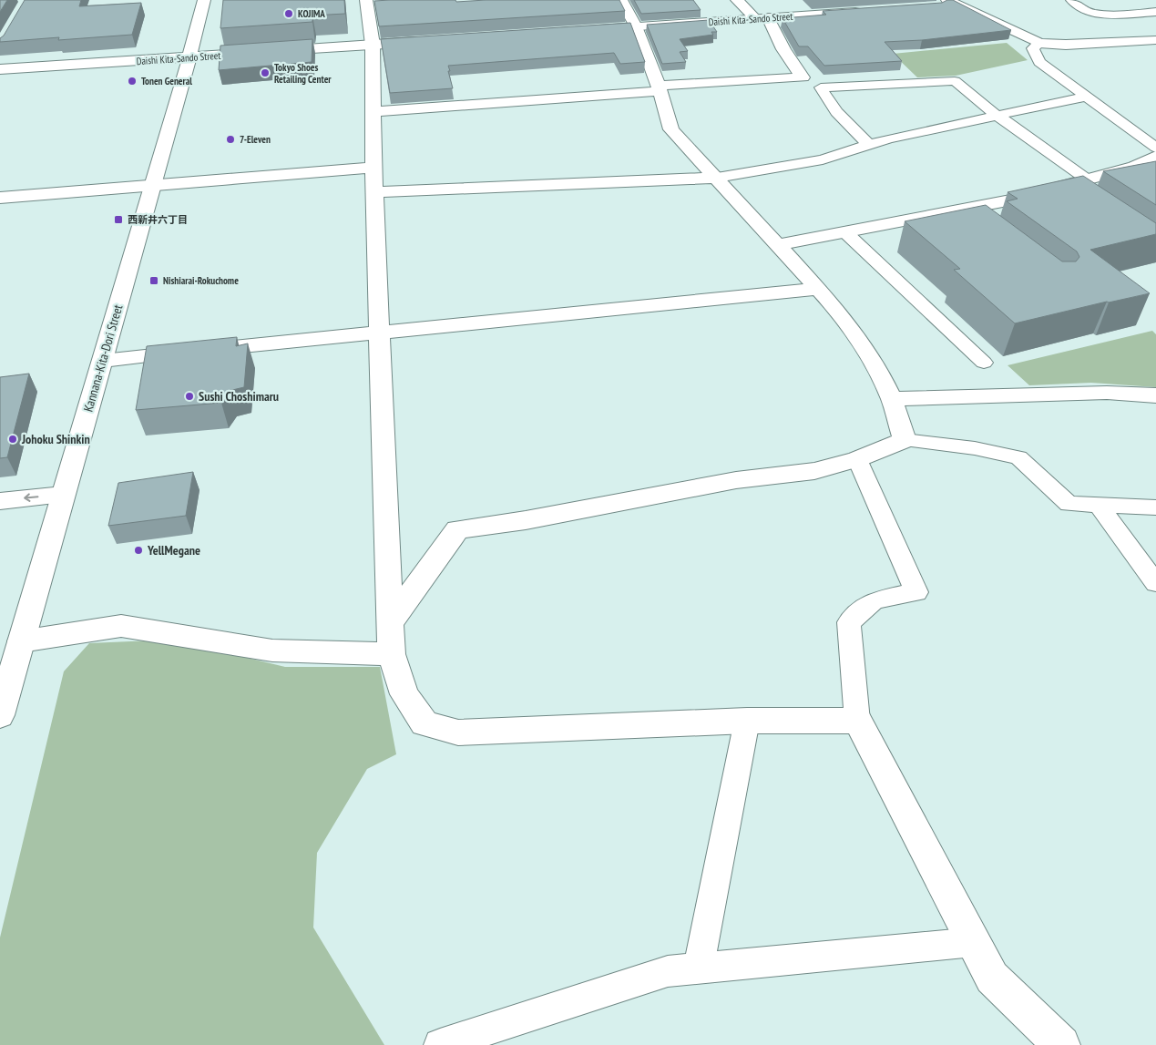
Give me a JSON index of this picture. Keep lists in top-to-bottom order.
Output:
{
  "streets": {
    "street": ["Daishi Kita-Sando Street", "Kannana-Kita-Dori Street"]
  },
  "crossings": [
    ["Daishi Kita-Sando Street", "Kannana-Kita-Dori Street"]
  ],
  "places": {
    "other": [
      "KOJIMA",
      "Tokyo Shoes Retailing Center",
      "Tonen General",
      "7-Eleven",
      "Sushi Choshimaru",
      "Johoku Shinkin",
      "YellMegane"
    ],
    "transit": ["西新井六丁目", "Nishiarai-Rokuchome"]
  }
}
